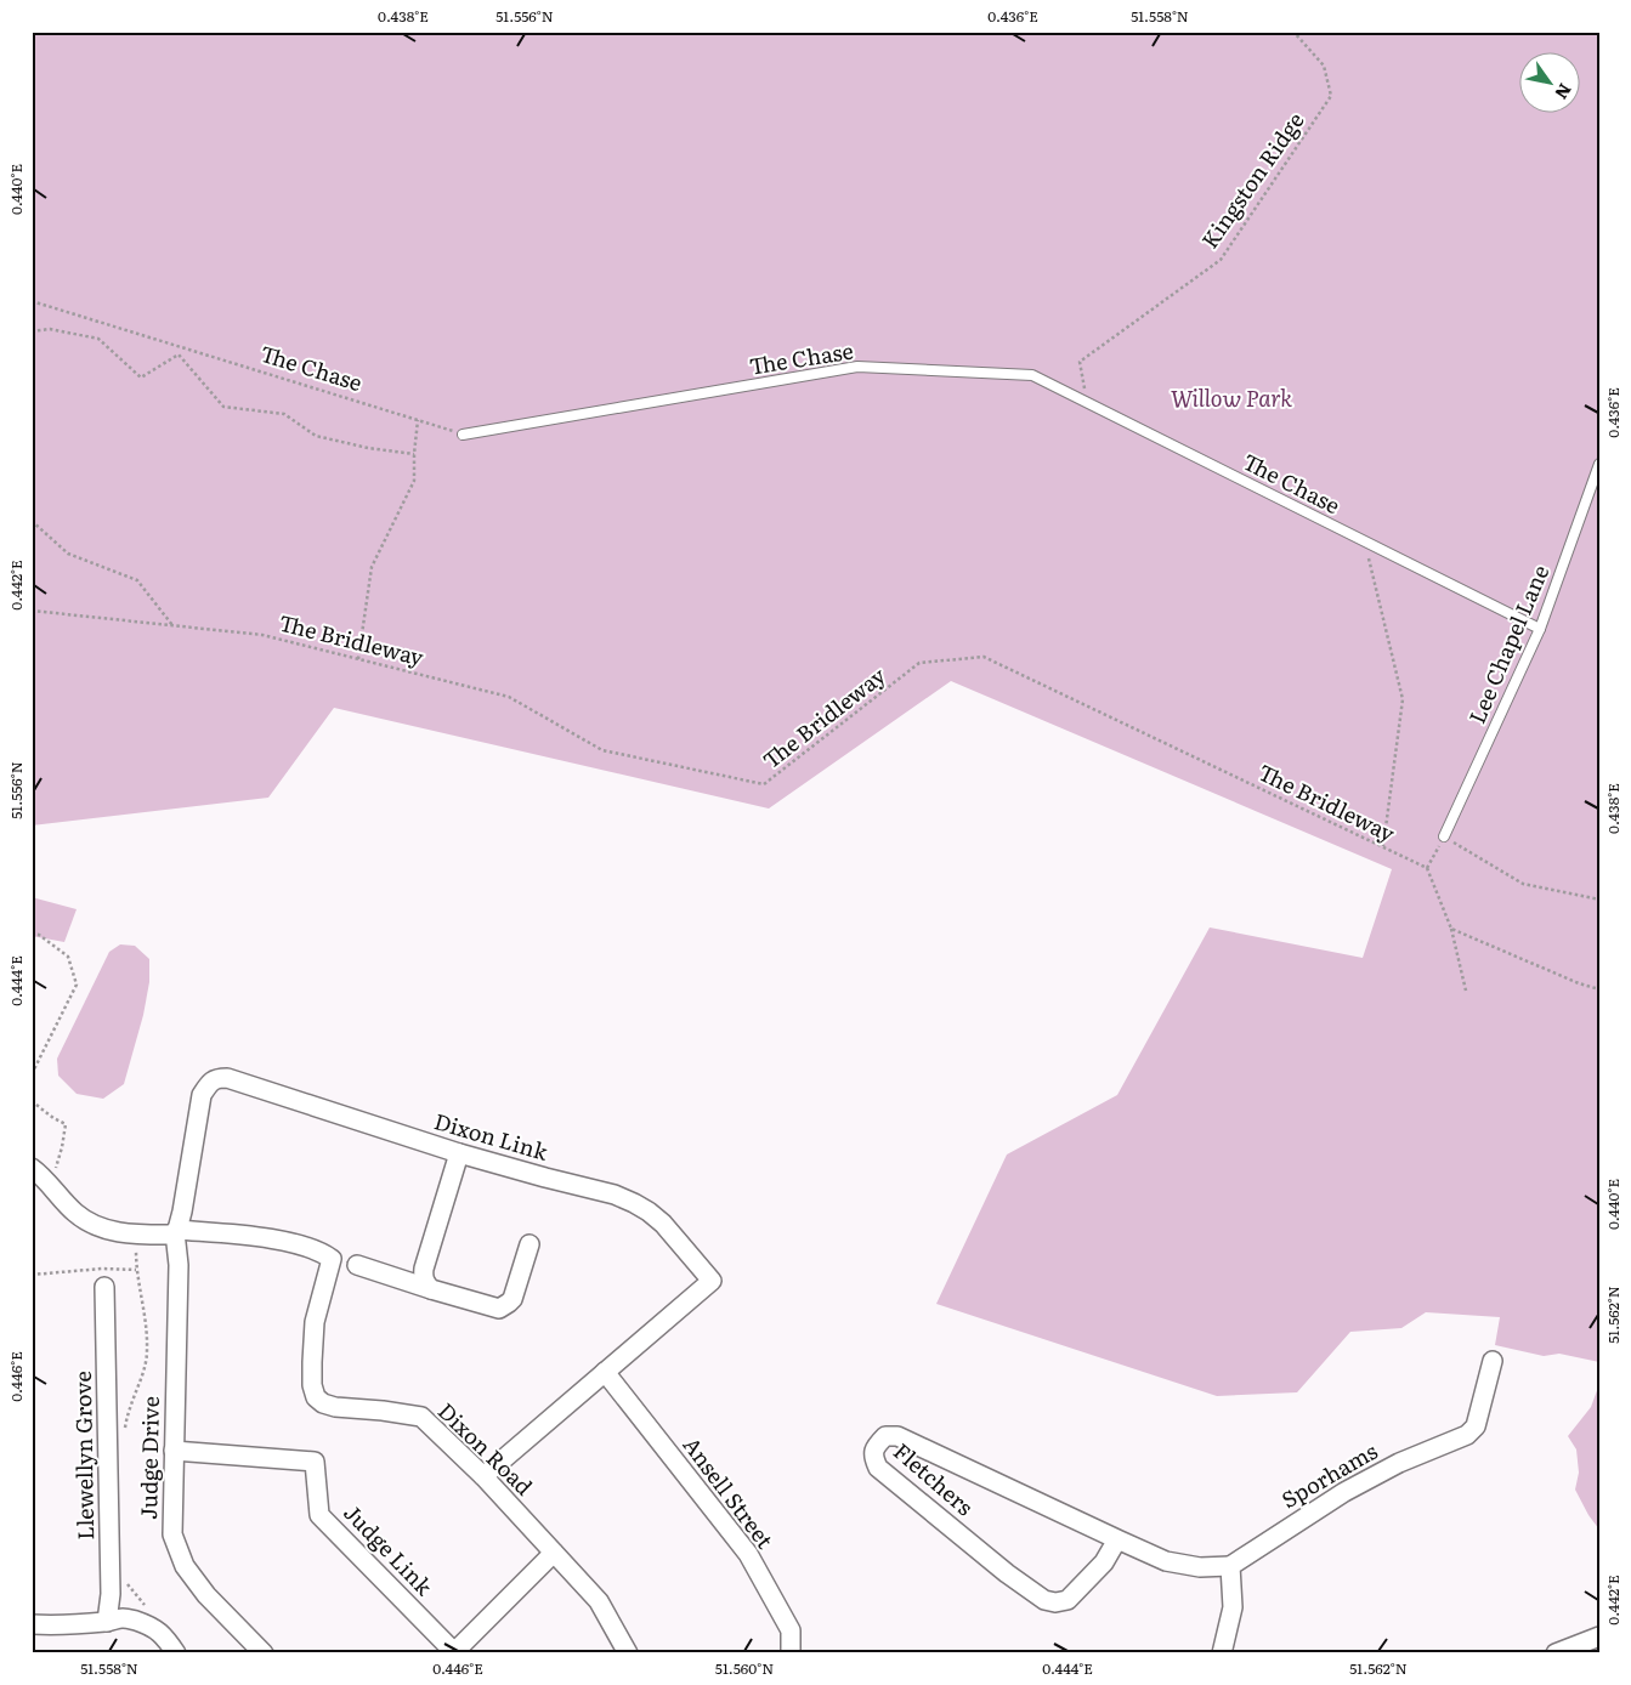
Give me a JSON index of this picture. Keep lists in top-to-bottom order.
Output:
{
  "streets": {
    "street": [
      "Dixon Link",
      "Dixon Road",
      "Llewellyn Grove",
      "Judge Drive",
      "Sporhams",
      "Fletchers",
      "Ansell Street",
      "Judge Link"
    ],
    "lane": ["The Chase", "Lee Chapel Lane"],
    "path": ["Kingston Ridge", "The Bridleway"]
  },
  "crossings": [
    ["Kingston Ridge", "The Chase"],
    ["The Chase", "Lee Chapel Lane"],
    ["Dixon Link", "Dixon Road"],
    ["Dixon Link", "Judge Drive"],
    ["Dixon Link", "Ansell Street"],
    ["Dixon Road", "Judge Drive"],
    ["Judge Drive", "Judge Link"],
    ["Sporhams", "Fletchers"]
  ],
  "parks": ["Willow Park"],
  "north": "bottom right",
  "coordinates": [
    "0.438°E",
    "51.556°N",
    "0.436°E",
    "51.558°N",
    "0.440°E",
    "0.442°E",
    "0.444°E",
    "51.562°N",
    "0.446°E",
    "51.560°N"
  ]
}
